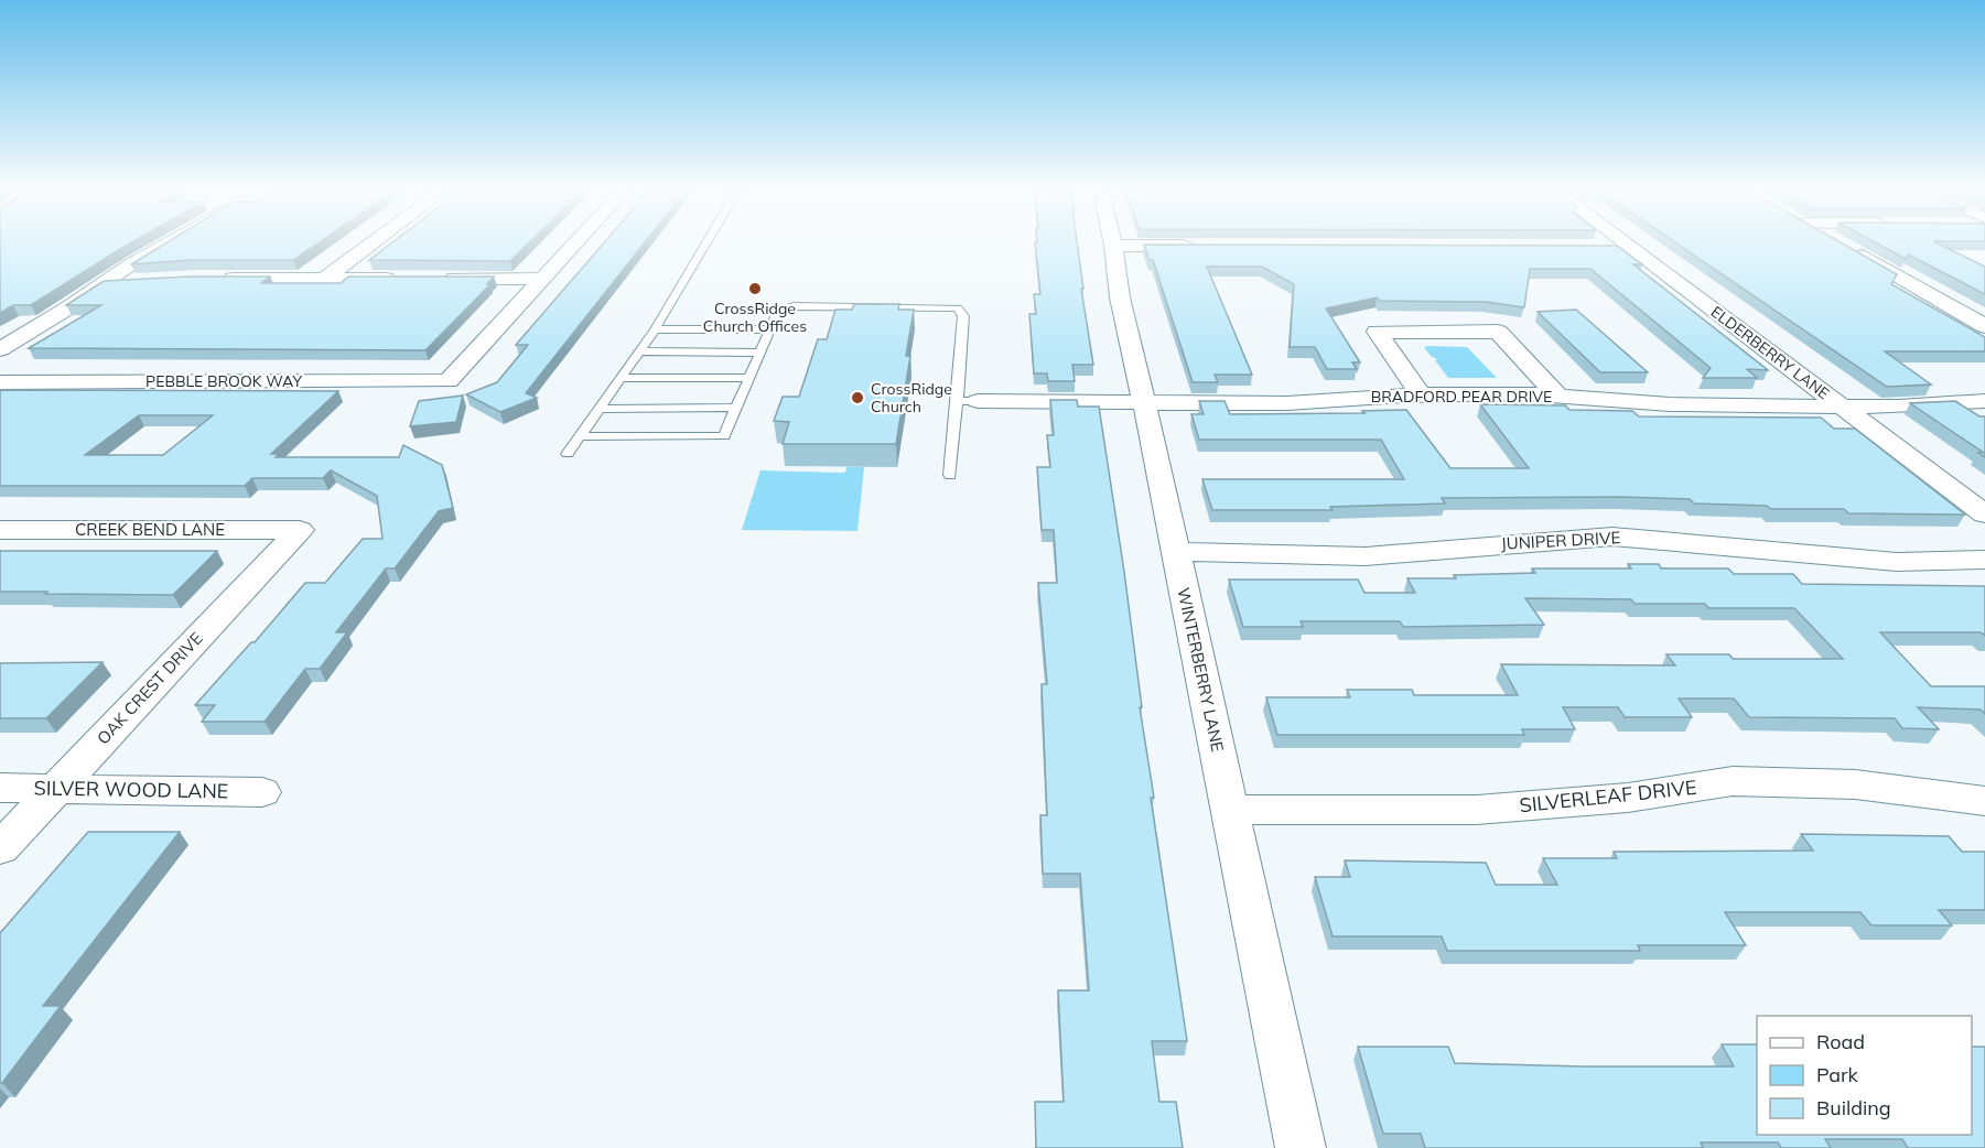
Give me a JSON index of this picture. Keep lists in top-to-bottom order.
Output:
{
  "streets": {
    "street": [
      "ELDERBERRY LANE",
      "PEBBLE BROOK WAY",
      "BRADFORD PEAR DRIVE",
      "CREEK BEND LANE",
      "JUNIPER DRIVE",
      "WINTERBERRY LANE",
      "OAK CREST DRIVE",
      "SILVER WOOD LANE",
      "SILVERLEAF DRIVE"
    ]
  },
  "crossings": [
    ["ELDERBERRY LANE", "BRADFORD PEAR DRIVE"],
    ["BRADFORD PEAR DRIVE", "WINTERBERRY LANE"],
    ["CREEK BEND LANE", "OAK CREST DRIVE"],
    ["JUNIPER DRIVE", "WINTERBERRY LANE"],
    ["WINTERBERRY LANE", "SILVERLEAF DRIVE"],
    ["OAK CREST DRIVE", "SILVER WOOD LANE"]
  ],
  "places": ["CrossRidge Church Offices", "CrossRidge Church"],
  "legend": ["Road", "Park", "Building"]
}
